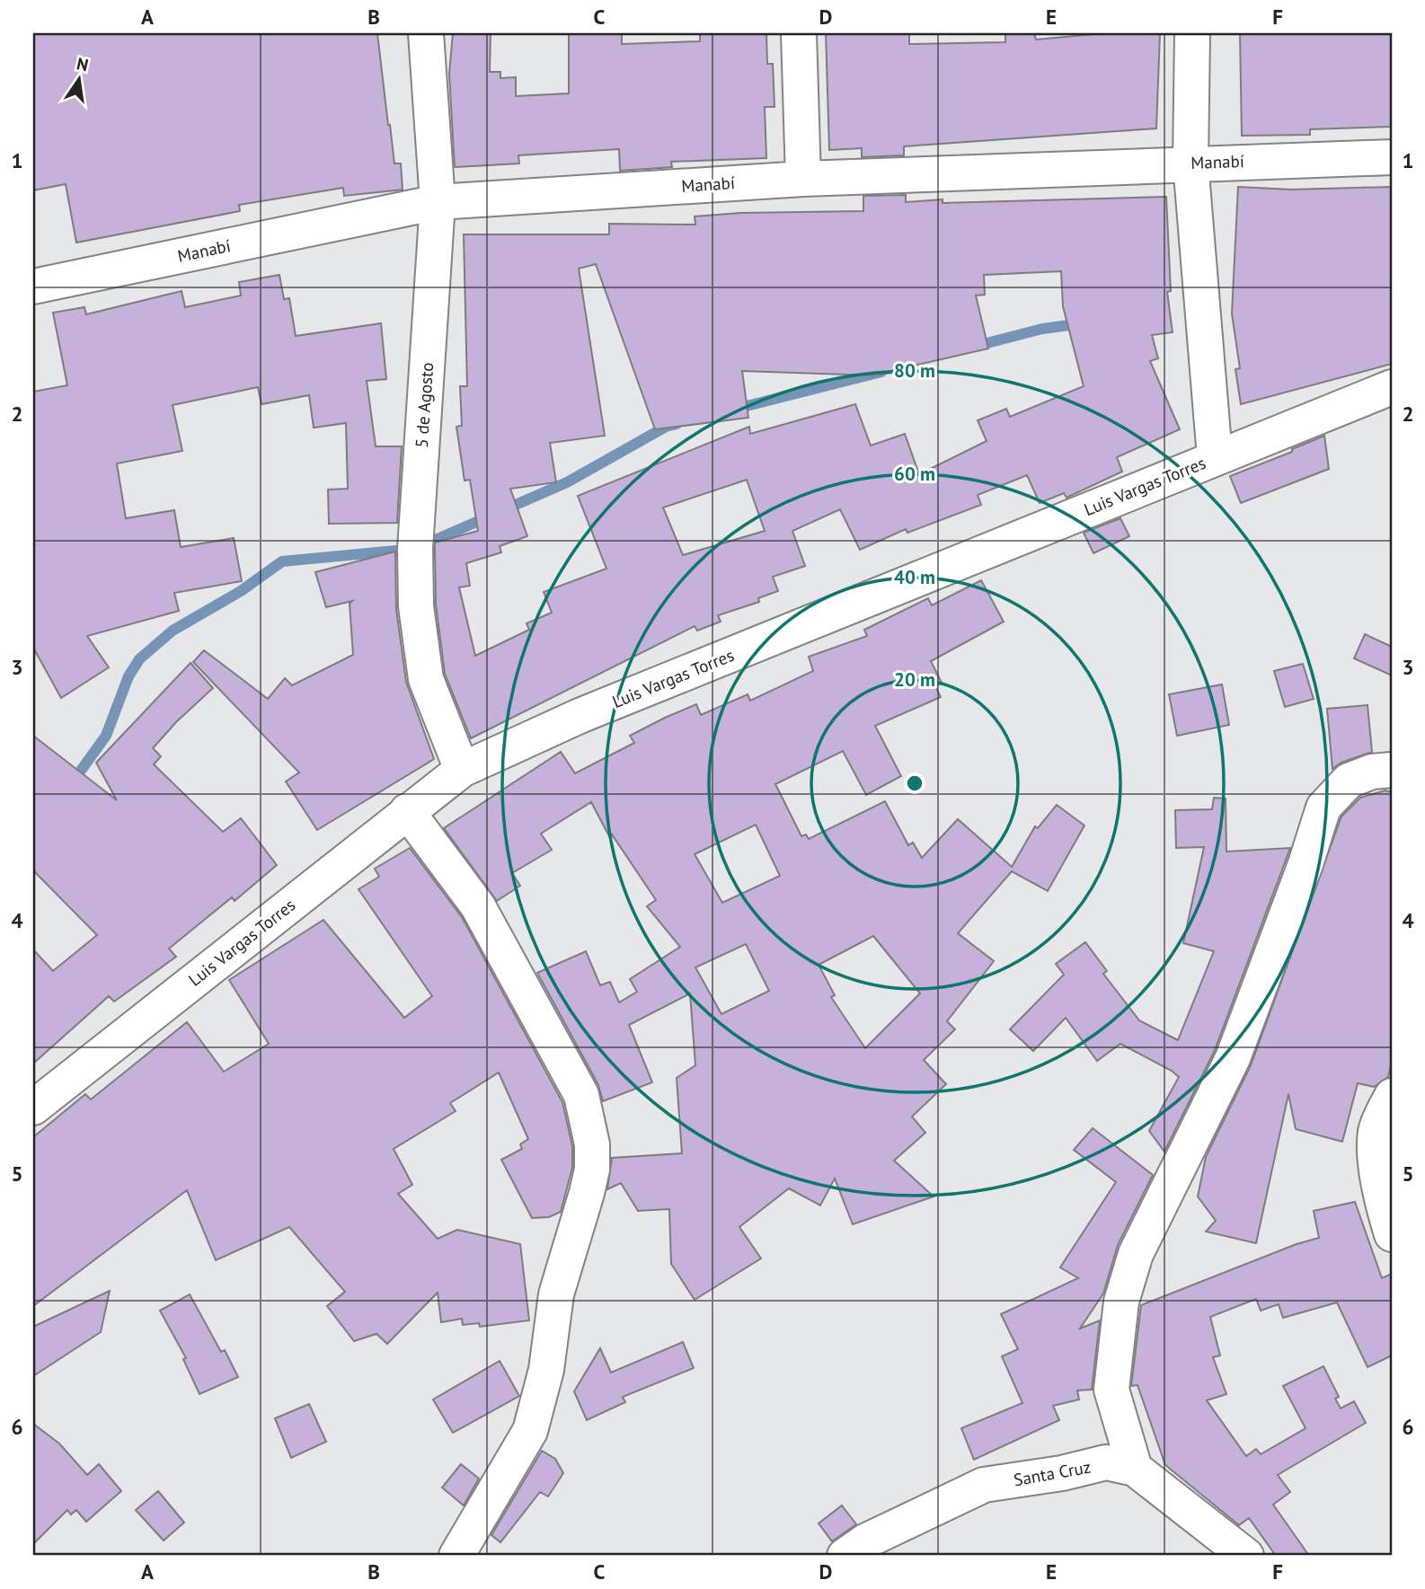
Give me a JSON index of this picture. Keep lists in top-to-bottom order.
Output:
{
  "streets": {
    "street": [
      "Manabí",
      "5 de Agosto",
      "Luis Vargas Torres",
      "Santa Cruz"
    ]
  },
  "crossings": [
    ["Manabí", "5 de Agosto"],
    ["5 de Agosto", "Luis Vargas Torres"]
  ],
  "north": "top",
  "grid": {
    "columns": [
      "A",
      "B",
      "C",
      "D",
      "E",
      "F"
    ],
    "rows": [
      "1",
      "2",
      "3",
      "4",
      "5",
      "6"
    ]
  },
  "rings": [
    "80 m",
    "60 m",
    "40 m",
    "20 m"
  ]
}
